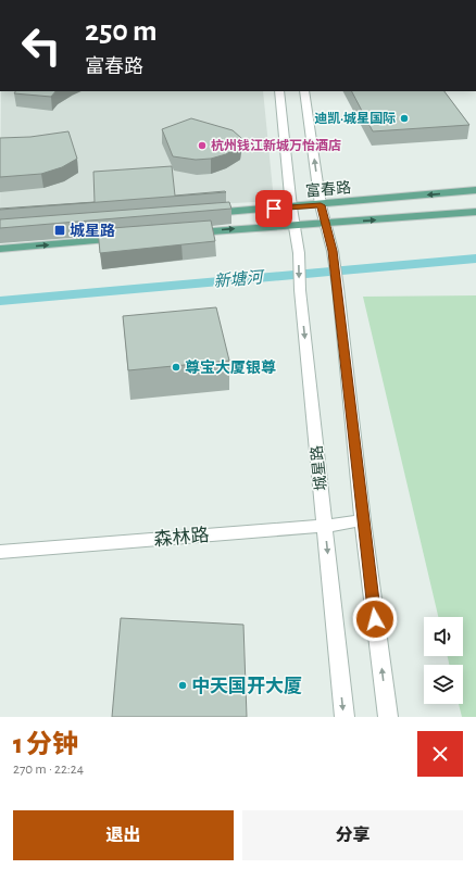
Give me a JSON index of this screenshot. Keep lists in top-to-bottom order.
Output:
{
  "streets": {
    "main road": ["富春路"],
    "street": ["城星路", "森林路"]
  },
  "crossings": [
    ["富春路", "城星路"],
    ["城星路", "森林路"]
  ],
  "water": ["新塘河"],
  "places": {
    "other": [
      "迪凯·城星国际",
      "杭州钱江新城万怡酒店",
      "尊宝大厦银尊",
      "中天国开大厦"
    ],
    "transit": ["城星路"]
  },
  "page": {
    "turn": ["250 m", "富春路"],
    "heading": ["1 分钟", "270 m · 22:24"],
    "buttons": ["退出", "分享"]
  }
}
